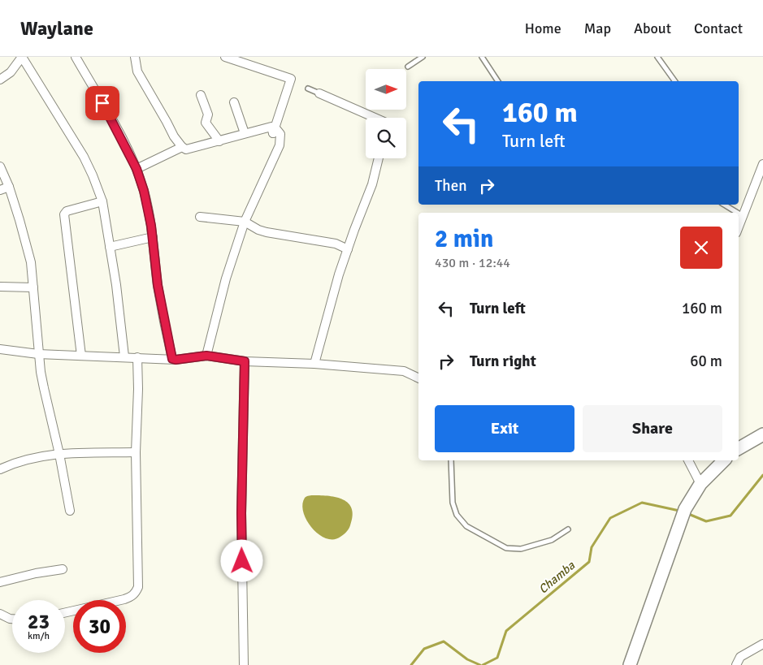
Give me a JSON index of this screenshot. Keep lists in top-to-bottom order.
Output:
{
  "water": ["Chamba"],
  "north": "right",
  "page": {
    "header": "Waylane",
    "nav": [
      "Home",
      "Map",
      "About",
      "Contact"
    ],
    "turn": ["160 m", "Turn left"],
    "then": "Then",
    "heading": ["2 min", "430 m · 12:44"],
    "list": [
      {
        "name": "Turn left",
        "value": "160 m"
      },
      {
        "name": "Turn right",
        "value": "60 m"
      }
    ],
    "buttons": ["Exit", "Share"],
    "speed": "23 km/h",
    "limit": "30"
  }
}
